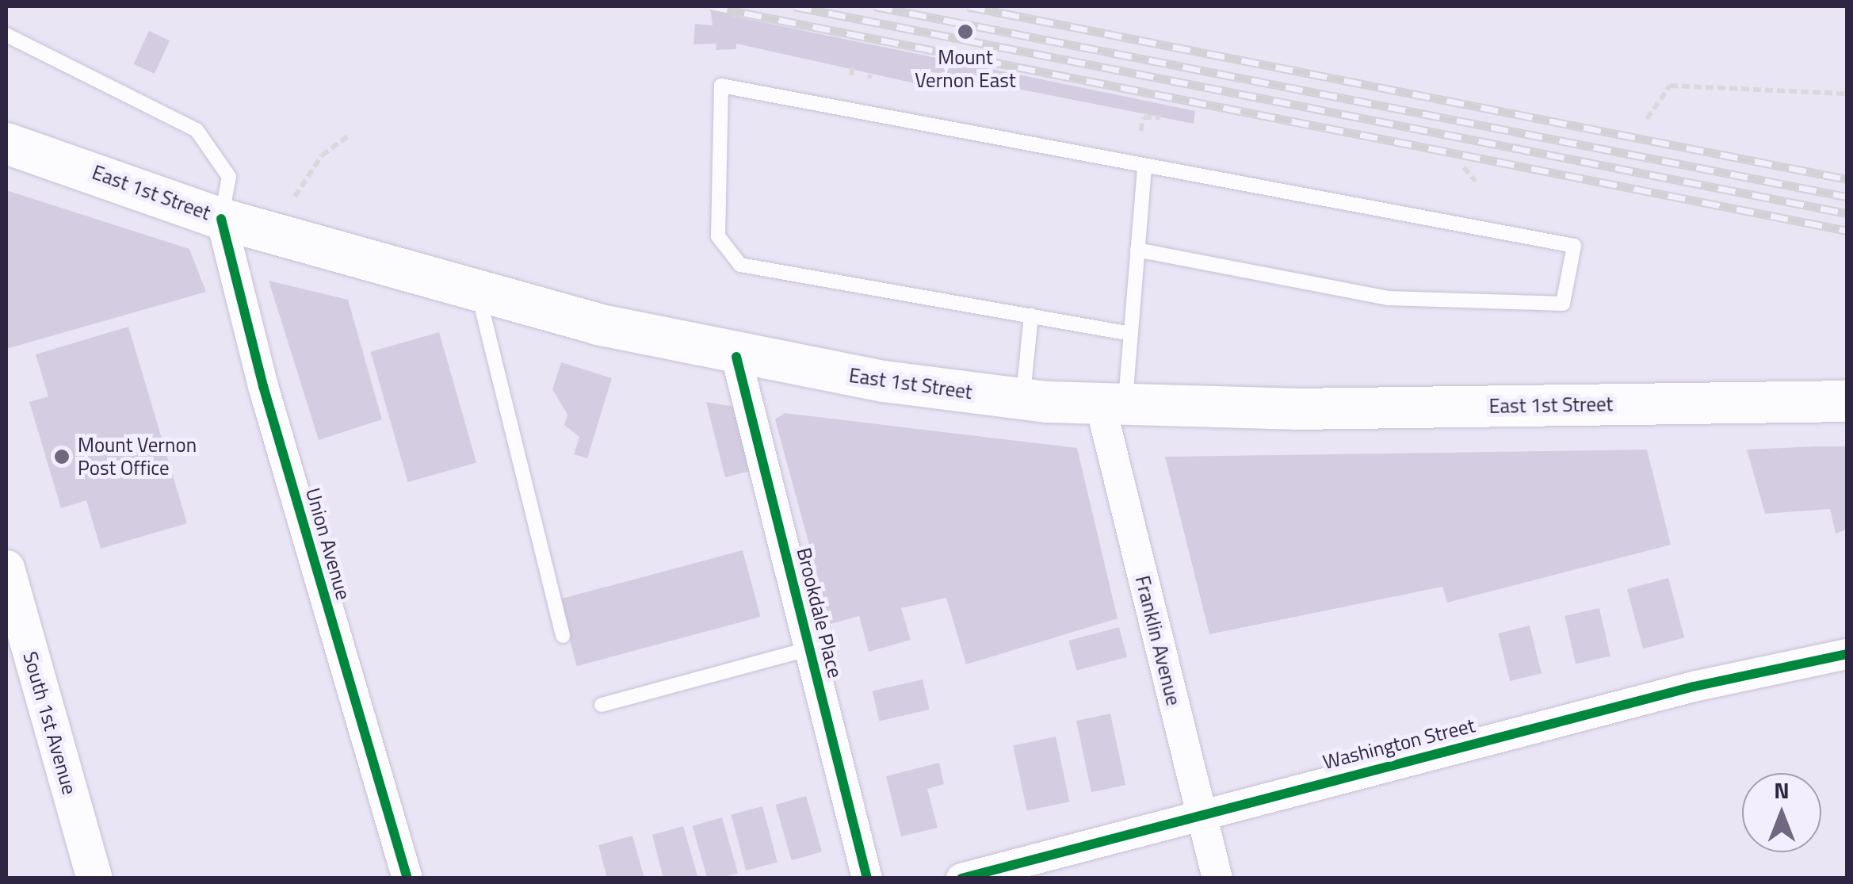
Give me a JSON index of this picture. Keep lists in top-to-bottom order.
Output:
{
  "streets": {
    "main road": ["East 1st Street"],
    "street": [
      "Union Avenue",
      "Brookdale Place",
      "Franklin Avenue",
      "South 1st Avenue",
      "Washington Street"
    ]
  },
  "crossings": [
    ["East 1st Street", "Union Avenue"],
    ["East 1st Street", "Brookdale Place"],
    ["East 1st Street", "Franklin Avenue"],
    ["Franklin Avenue", "Washington Street"]
  ],
  "places": ["Mount Vernon East", "Mount Vernon Post Office"],
  "north": "top"
}
